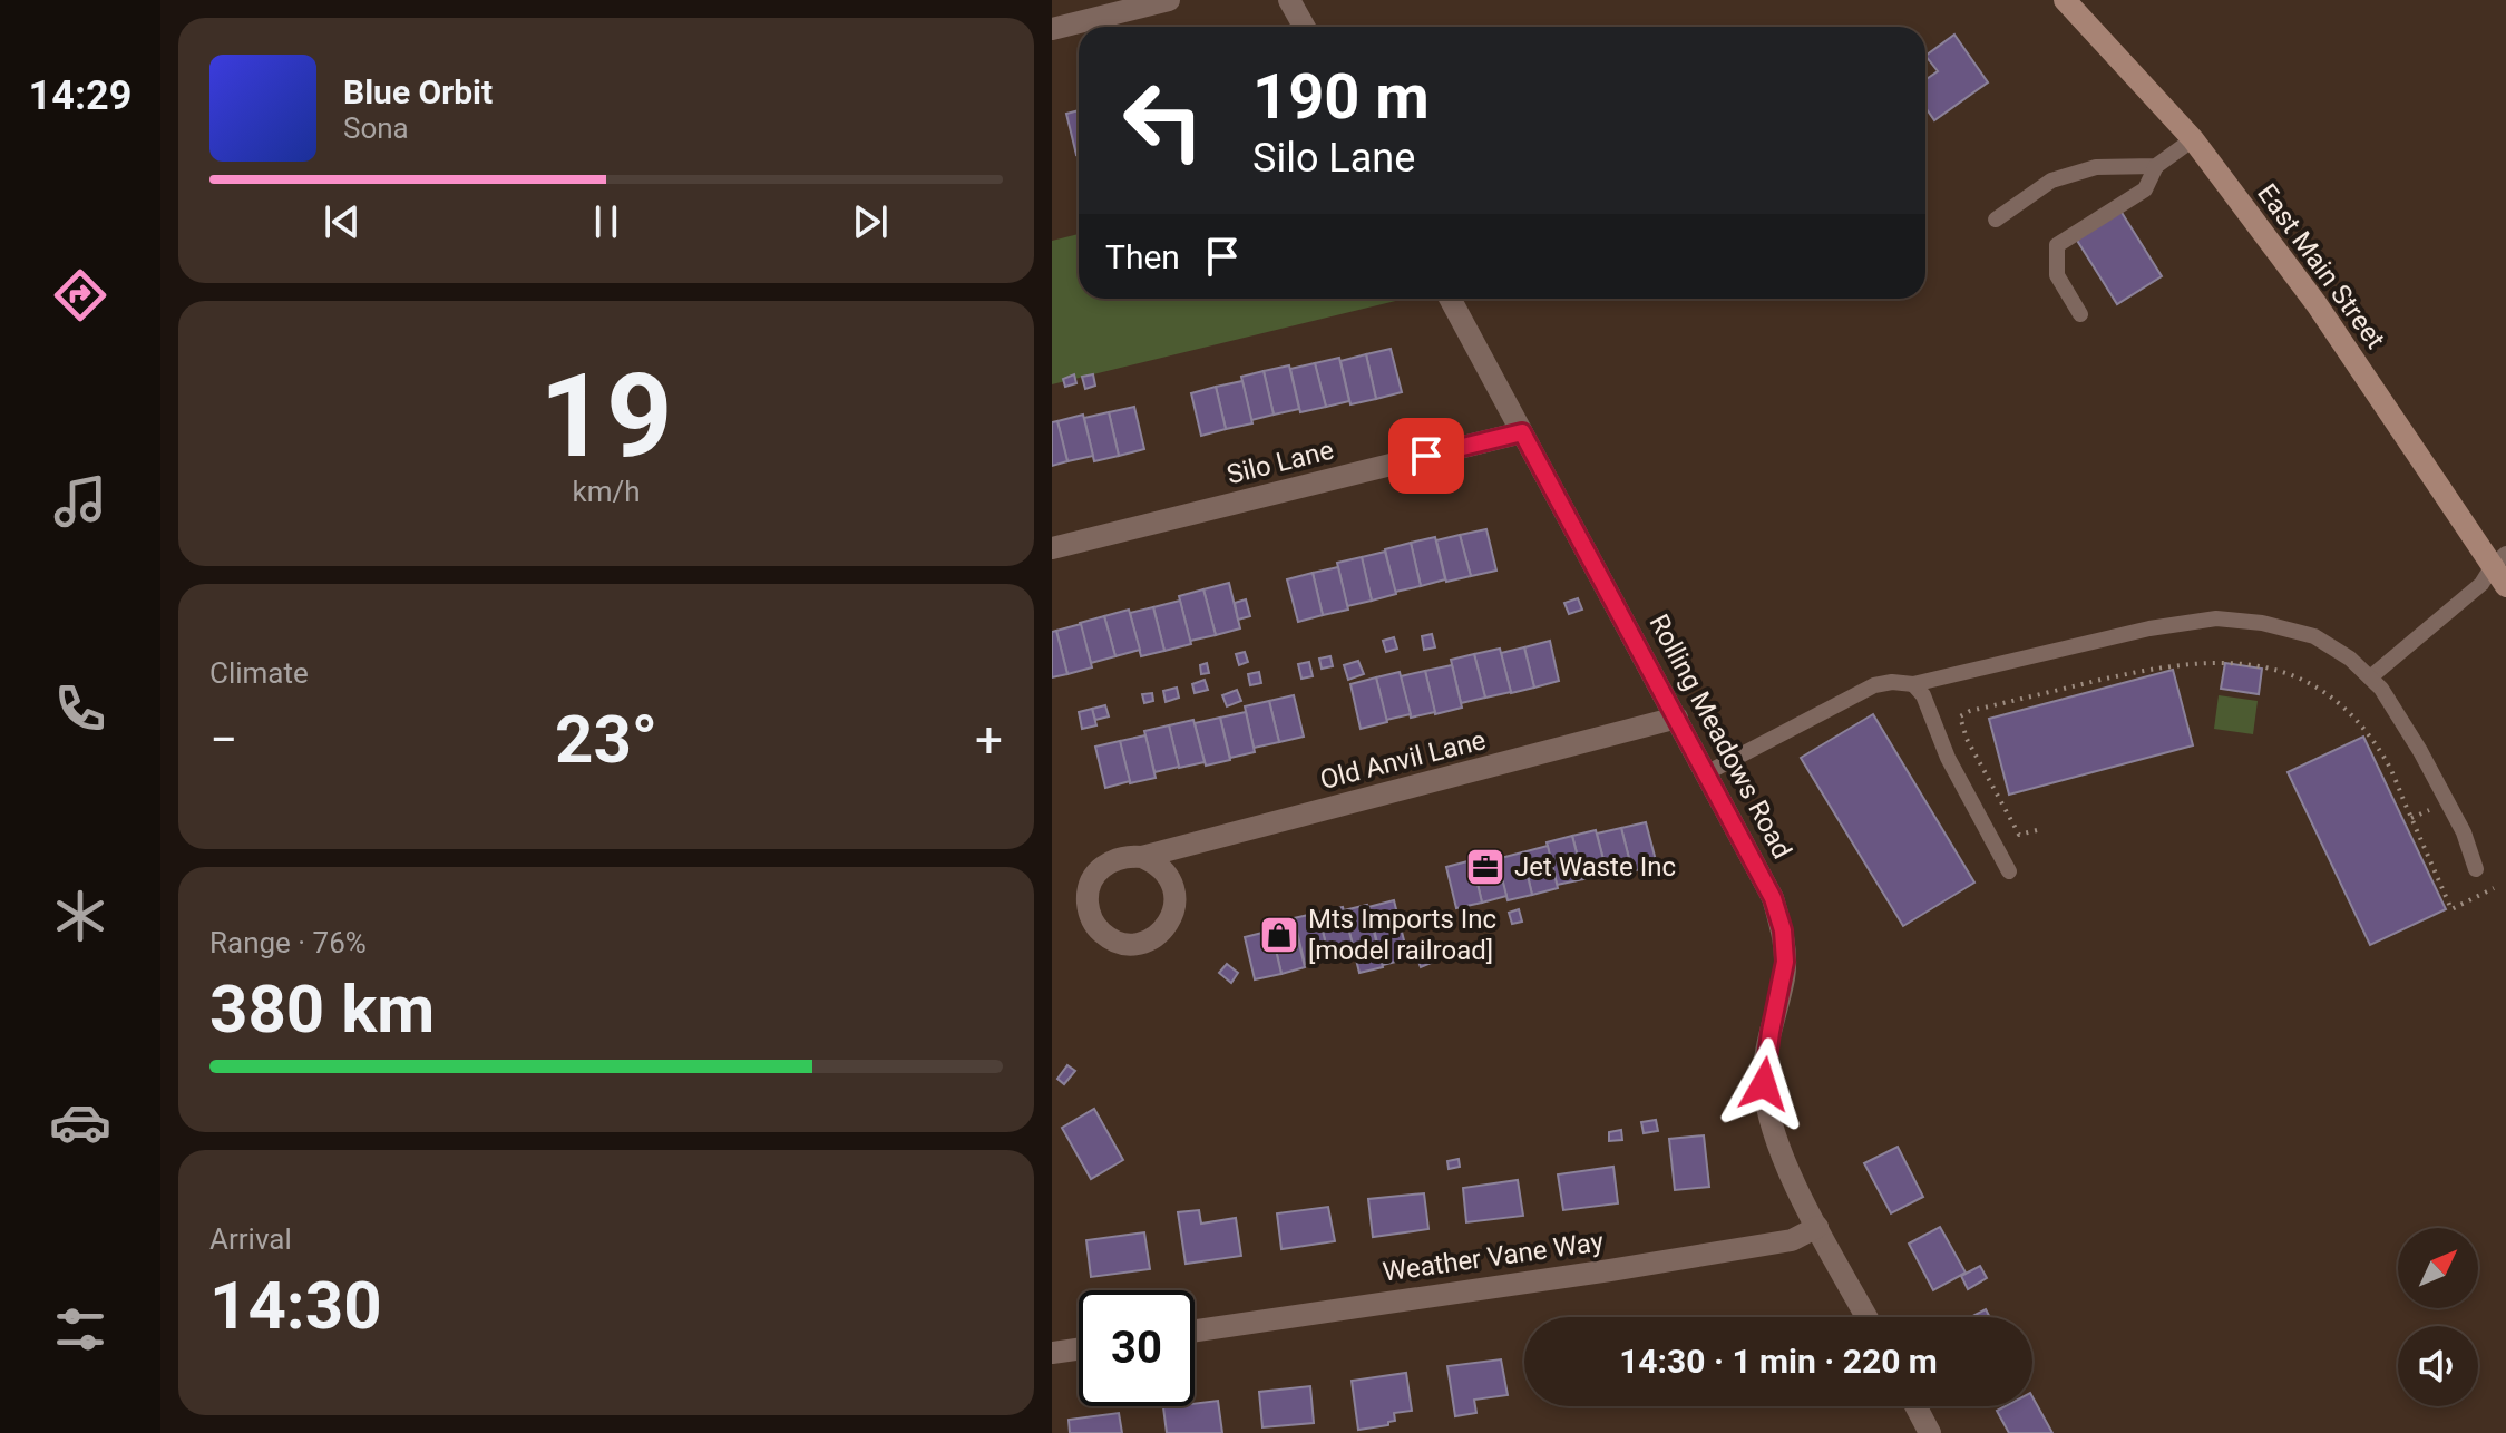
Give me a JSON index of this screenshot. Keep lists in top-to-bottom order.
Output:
{
  "streets": {
    "main road": ["East Main Street"],
    "street": [
      "Silo Lane",
      "Rolling Meadows Road",
      "Old Anvil Lane",
      "Weather Vane Way"
    ]
  },
  "crossings": [
    ["Silo Lane", "Rolling Meadows Road"],
    ["Rolling Meadows Road", "Old Anvil Lane"],
    ["Rolling Meadows Road", "Weather Vane Way"]
  ],
  "places": {
    "office": ["Jet Waste Inc"],
    "shop": ["Mts Imports Inc [model railroad]"]
  },
  "north": "top right",
  "page": {
    "tabs": "14:29",
    "turn": ["190 m", "Silo Lane"],
    "song": ["Blue Orbit", "Sona"],
    "then": "Then",
    "tile": [
      ["19", "km/h"],
      "Climate",
      ["Range · 76%", "380 km"],
      ["Arrival", "14:30"]
    ],
    "heat": ["−", "23°", "+"],
    "limit": "30",
    "trip": "14:30 · 1 min · 220 m"
  }
}
